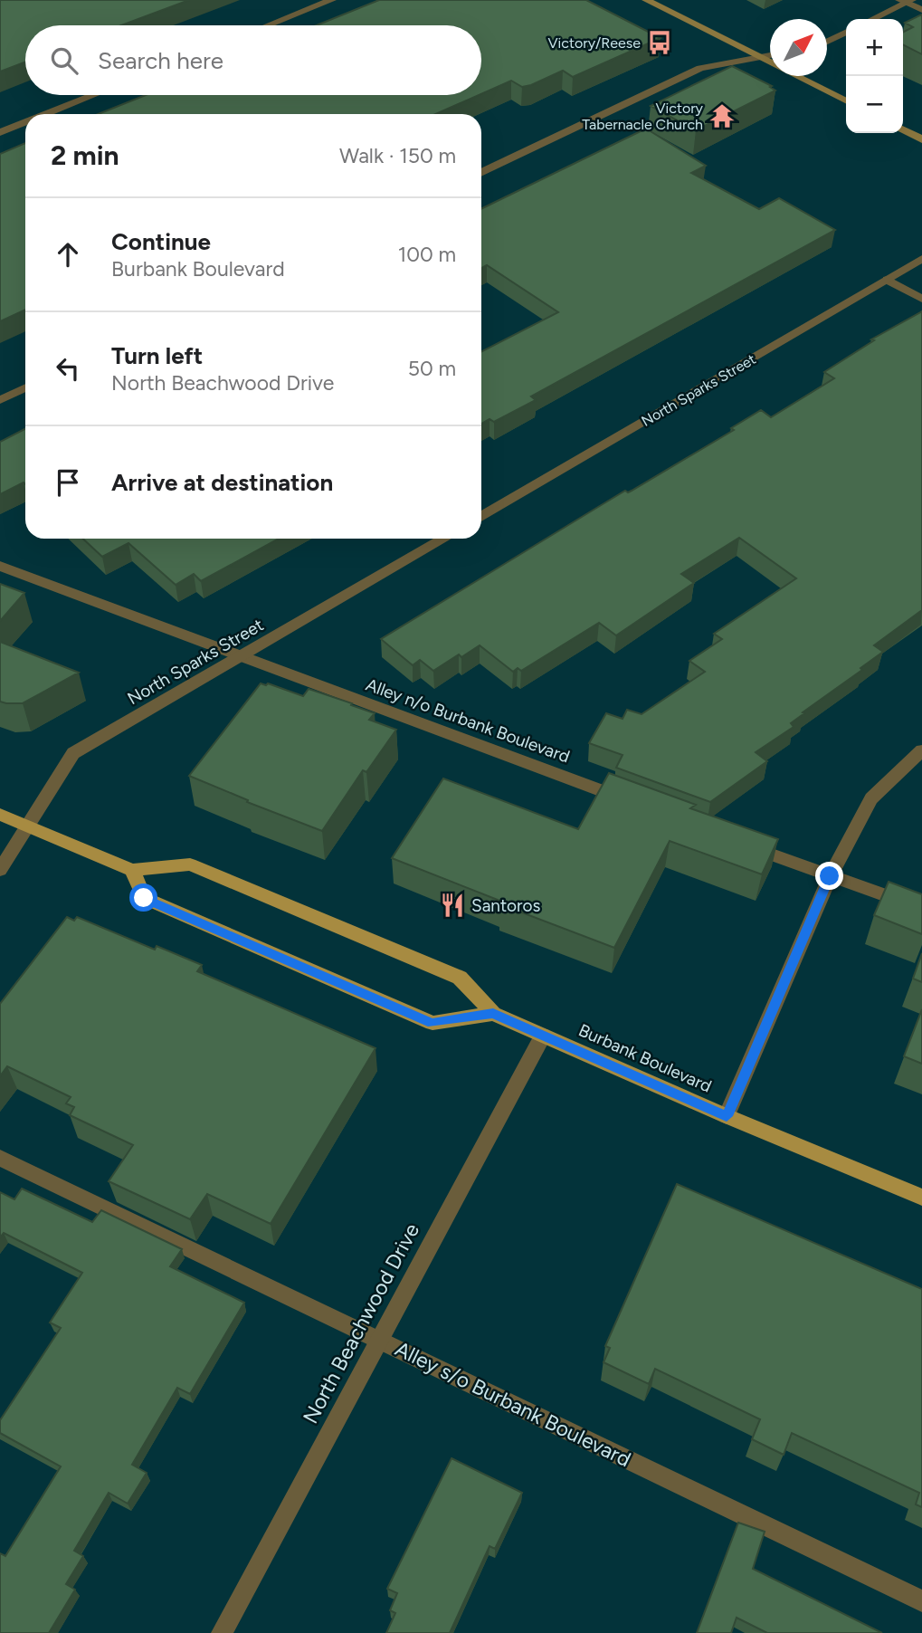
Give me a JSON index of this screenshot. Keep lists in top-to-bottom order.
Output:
{
  "streets": {
    "main road": ["Burbank Boulevard"],
    "street": [
      "North Sparks Street",
      "Alley n/o Burbank Boulevard",
      "North Beachwood Drive",
      "Alley s/o Burbank Boulevard"
    ]
  },
  "crossings": [
    ["North Sparks Street", "Alley n/o Burbank Boulevard"],
    ["North Sparks Street", "Burbank Boulevard"],
    ["Burbank Boulevard", "North Beachwood Drive"],
    ["North Beachwood Drive", "Alley s/o Burbank Boulevard"]
  ],
  "places": {
    "bus stop": ["Victory/Reese"],
    "temple": ["Victory Tabernacle Church"],
    "restaurant": ["Santoros"]
  },
  "north": "top right",
  "page": {
    "map_buttons": ["+", "−"],
    "search": "Search here",
    "heading": ["2 min", "Walk · 150 m"],
    "list": [
      ["Continue", "Burbank Boulevard", "100 m"],
      ["Turn left", "North Beachwood Drive", "50 m"],
      "Arrive at destination"
    ]
  }
}
